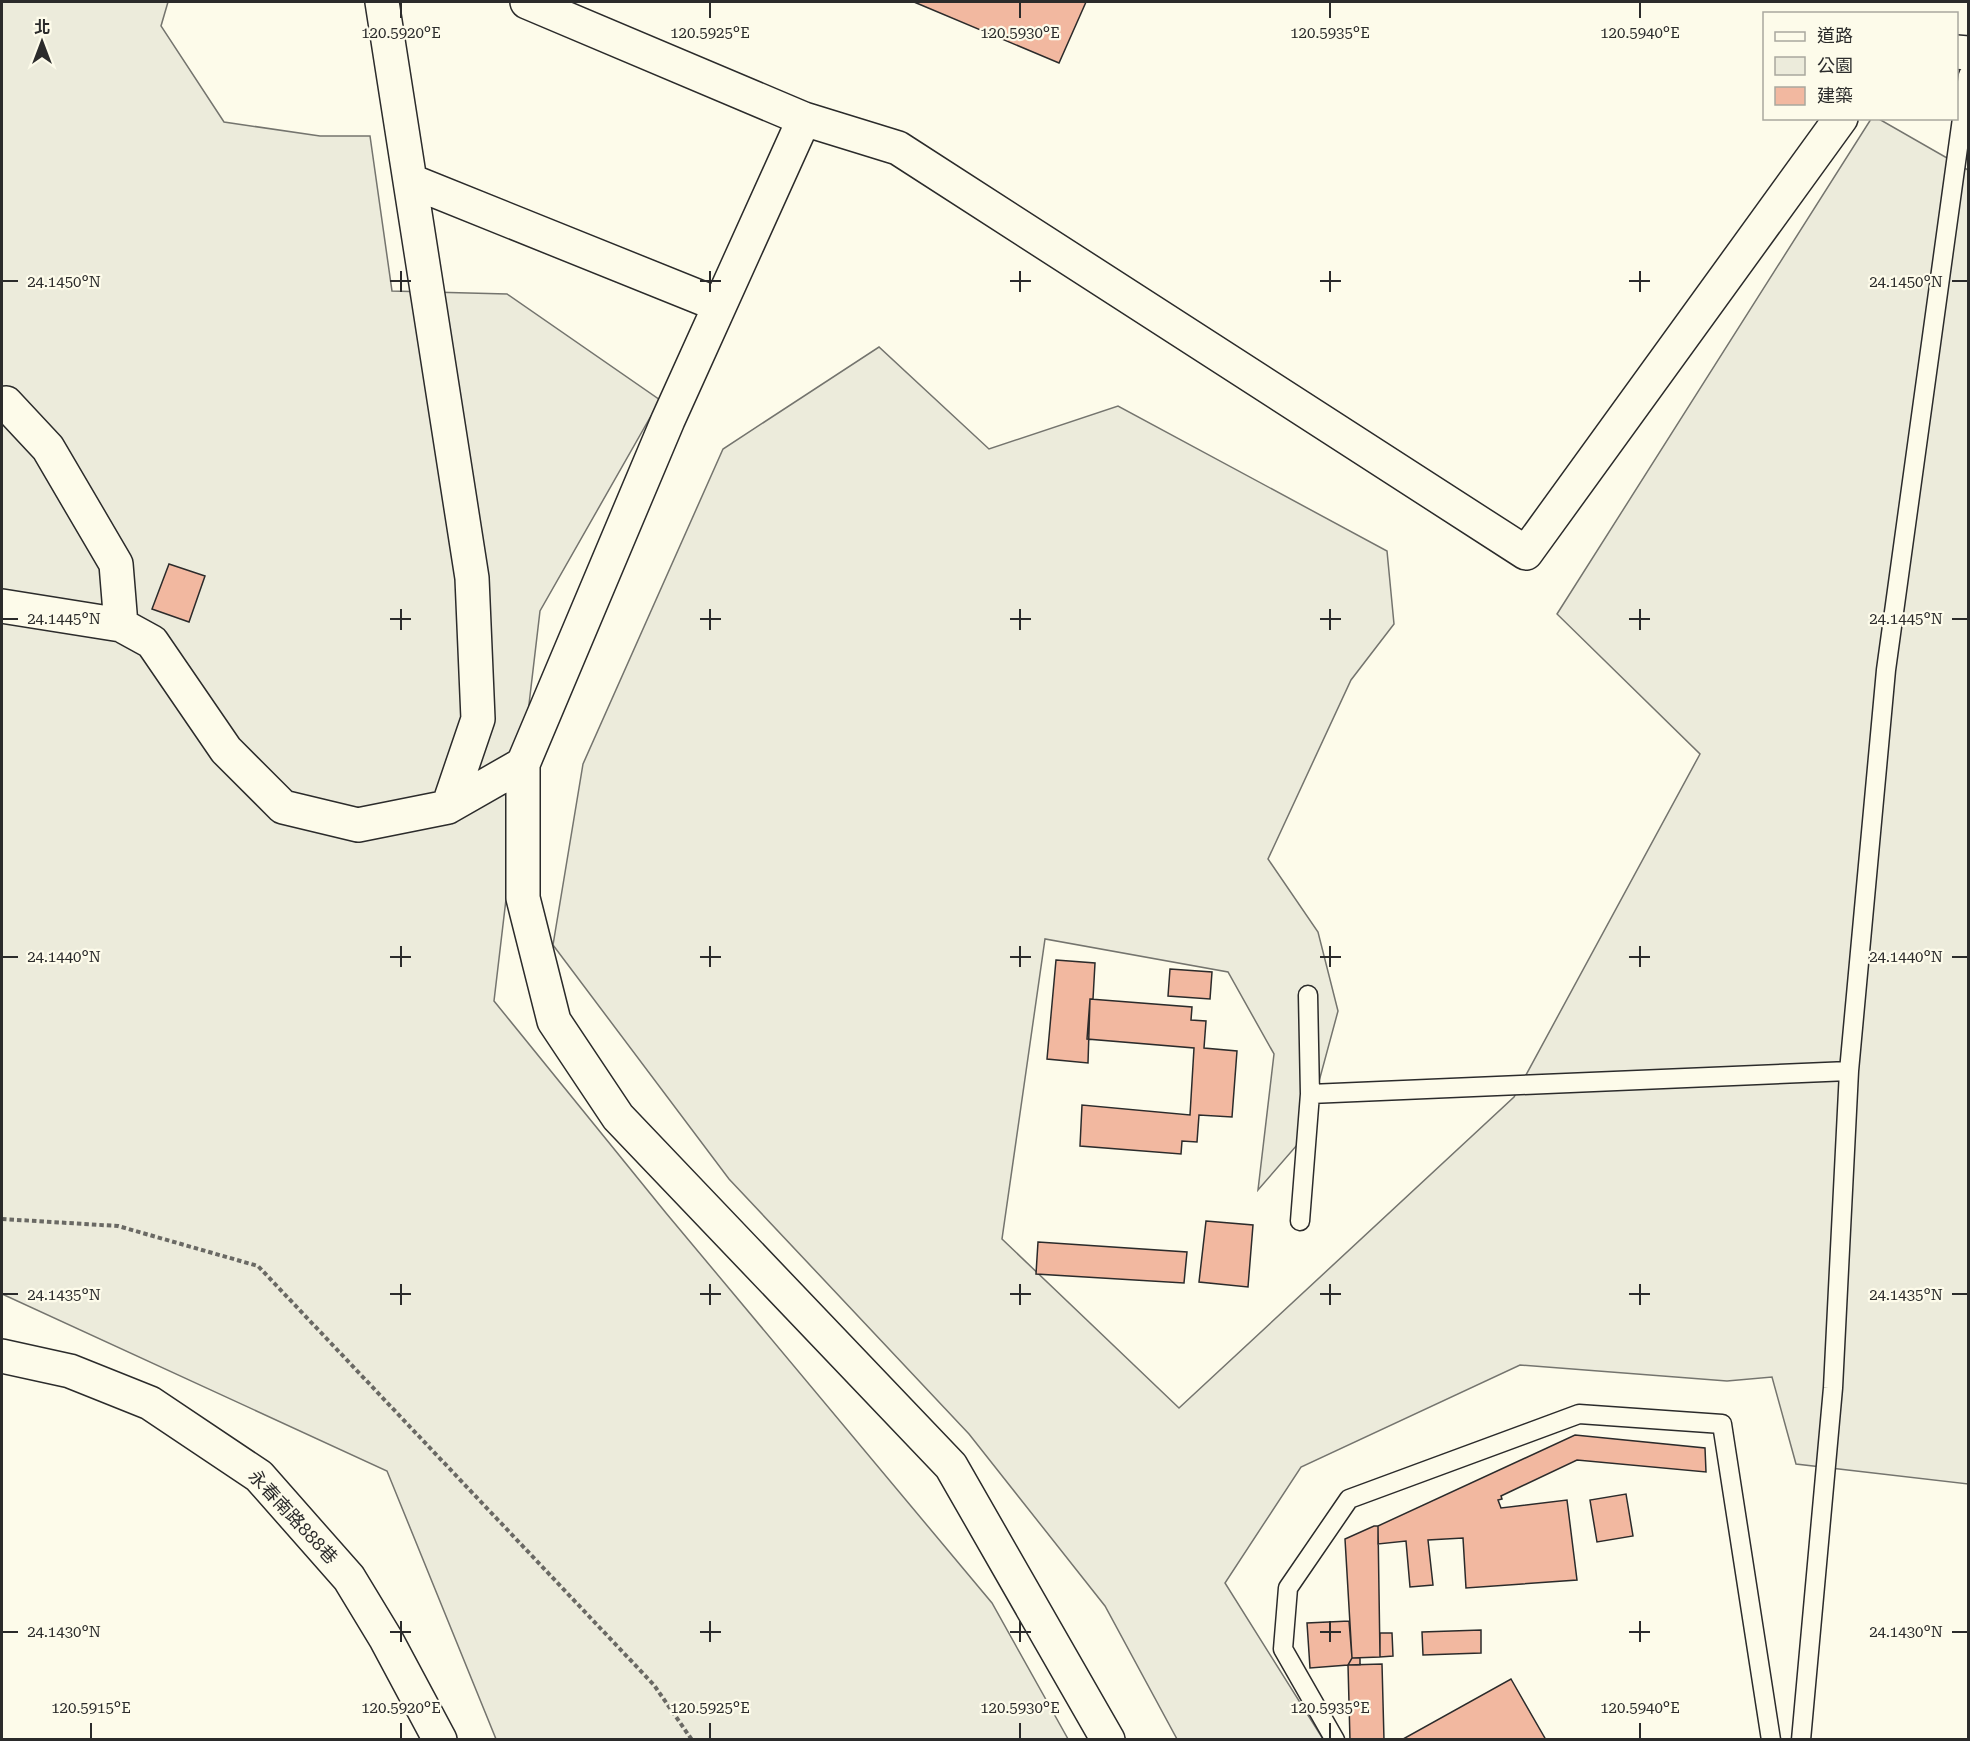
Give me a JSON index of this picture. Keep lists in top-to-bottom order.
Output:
{
  "streets": {
    "street": ["永春南路888巷"]
  },
  "legend": ["道路", "公園", "建築"],
  "north": "top",
  "coordinates": [
    "120.5920°E",
    "120.5925°E",
    "120.5930°E",
    "120.5935°E",
    "120.5940°E",
    "24.1450°N",
    "24.1445°N",
    "24.1440°N",
    "24.1435°N",
    "24.1430°N",
    "120.5915°E"
  ]
}
